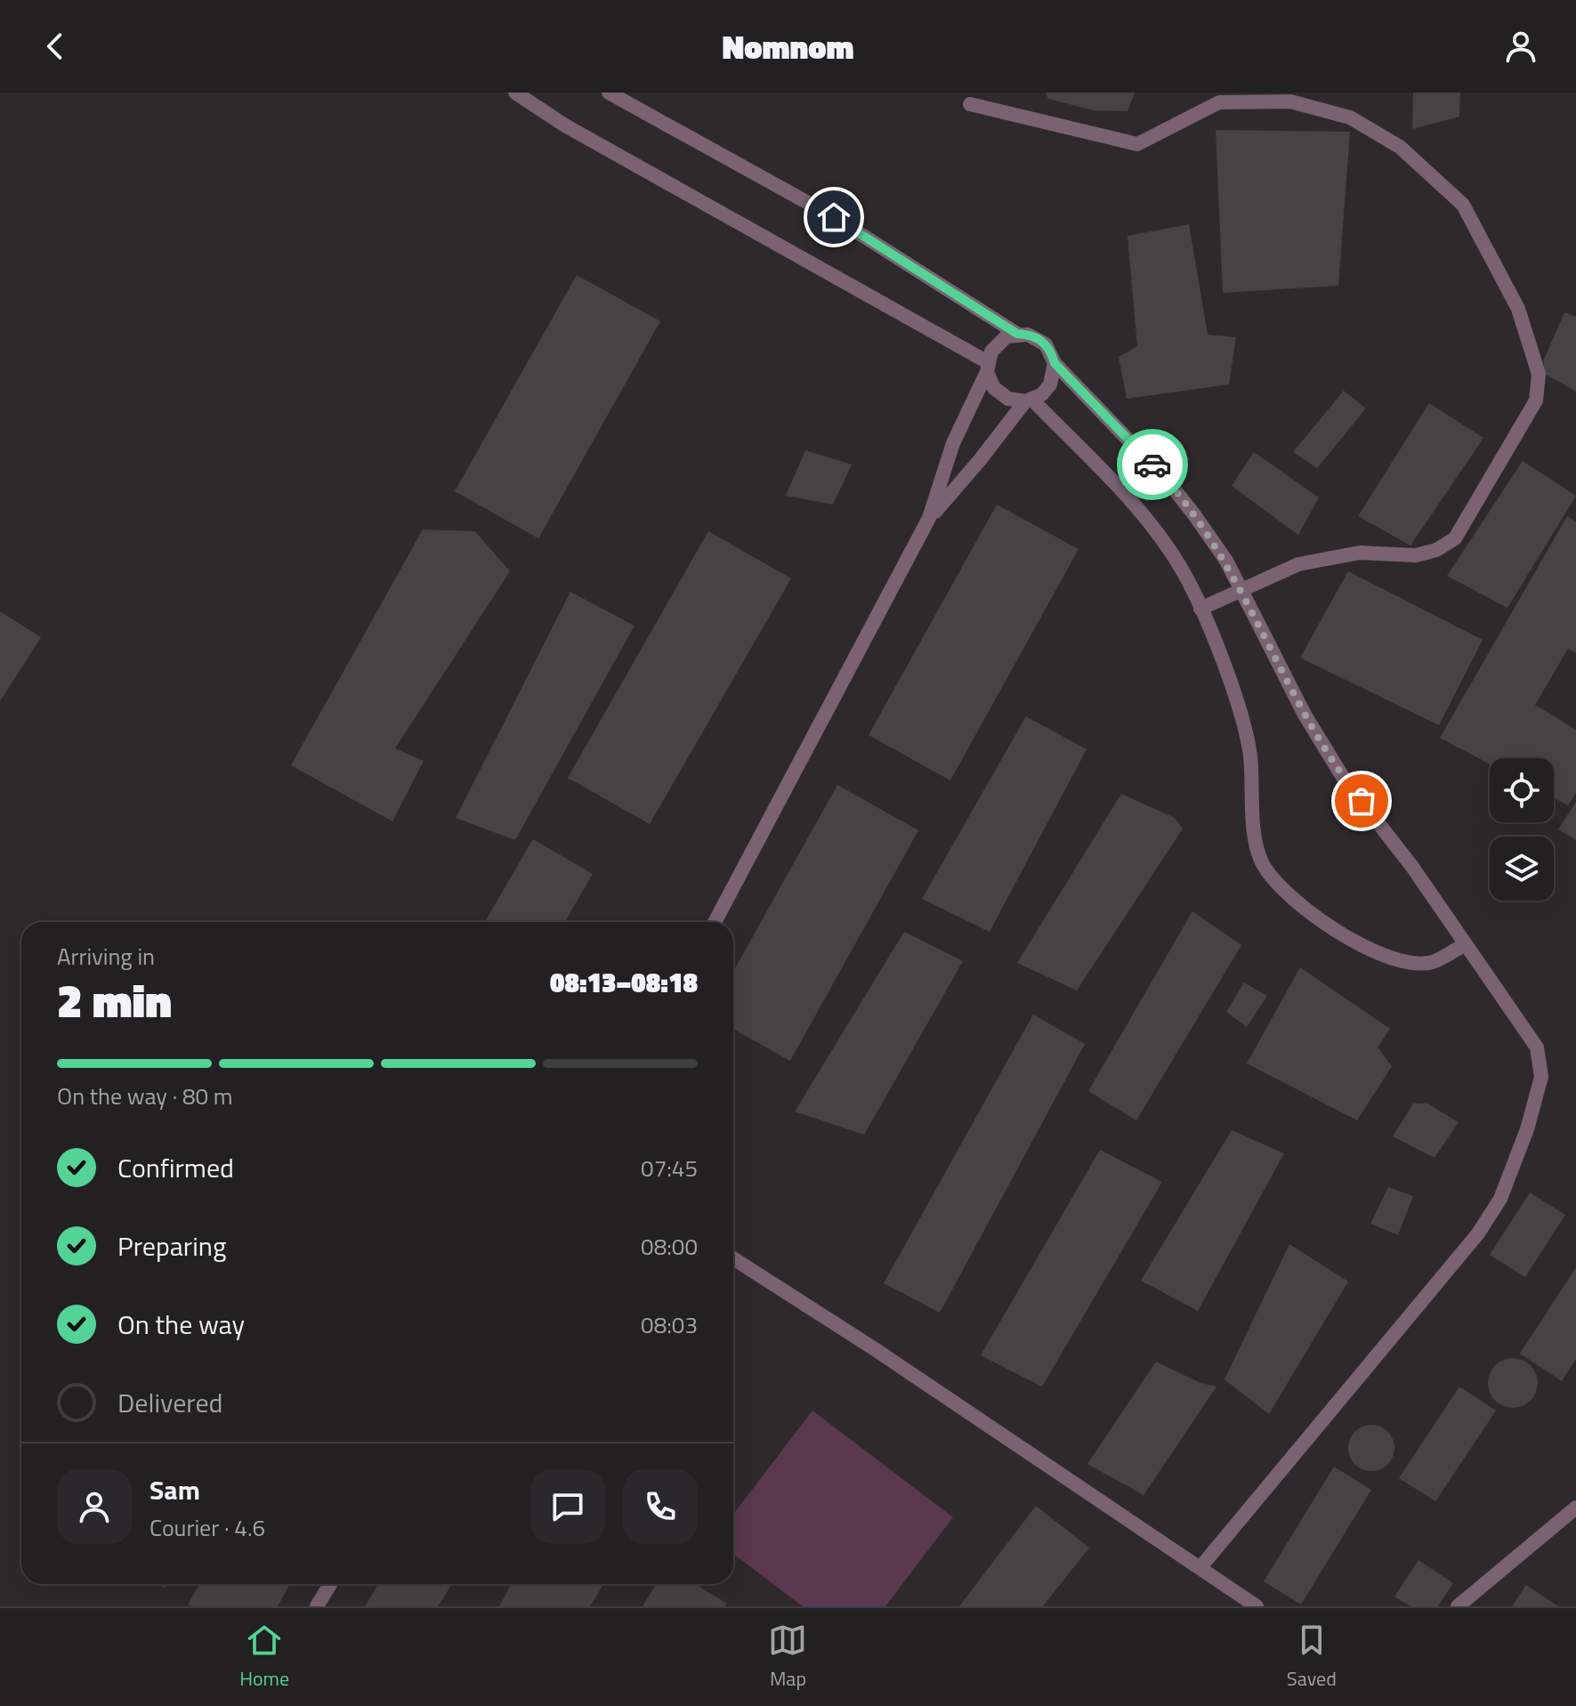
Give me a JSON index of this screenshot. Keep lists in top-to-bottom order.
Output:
{
  "page": {
    "header": "Nomnom",
    "heading": ["2 min", "Arriving in", "08:13–08:18"],
    "panel": ["Sam", "Courier · 4.6"],
    "bar": "On the way · 80 m",
    "list": [
      ["Confirmed", "07:45"],
      ["Preparing", "08:00"],
      ["On the way", "08:03"],
      "Delivered"
    ],
    "tabs": ["Home", "Map", "Saved"]
  }
}
